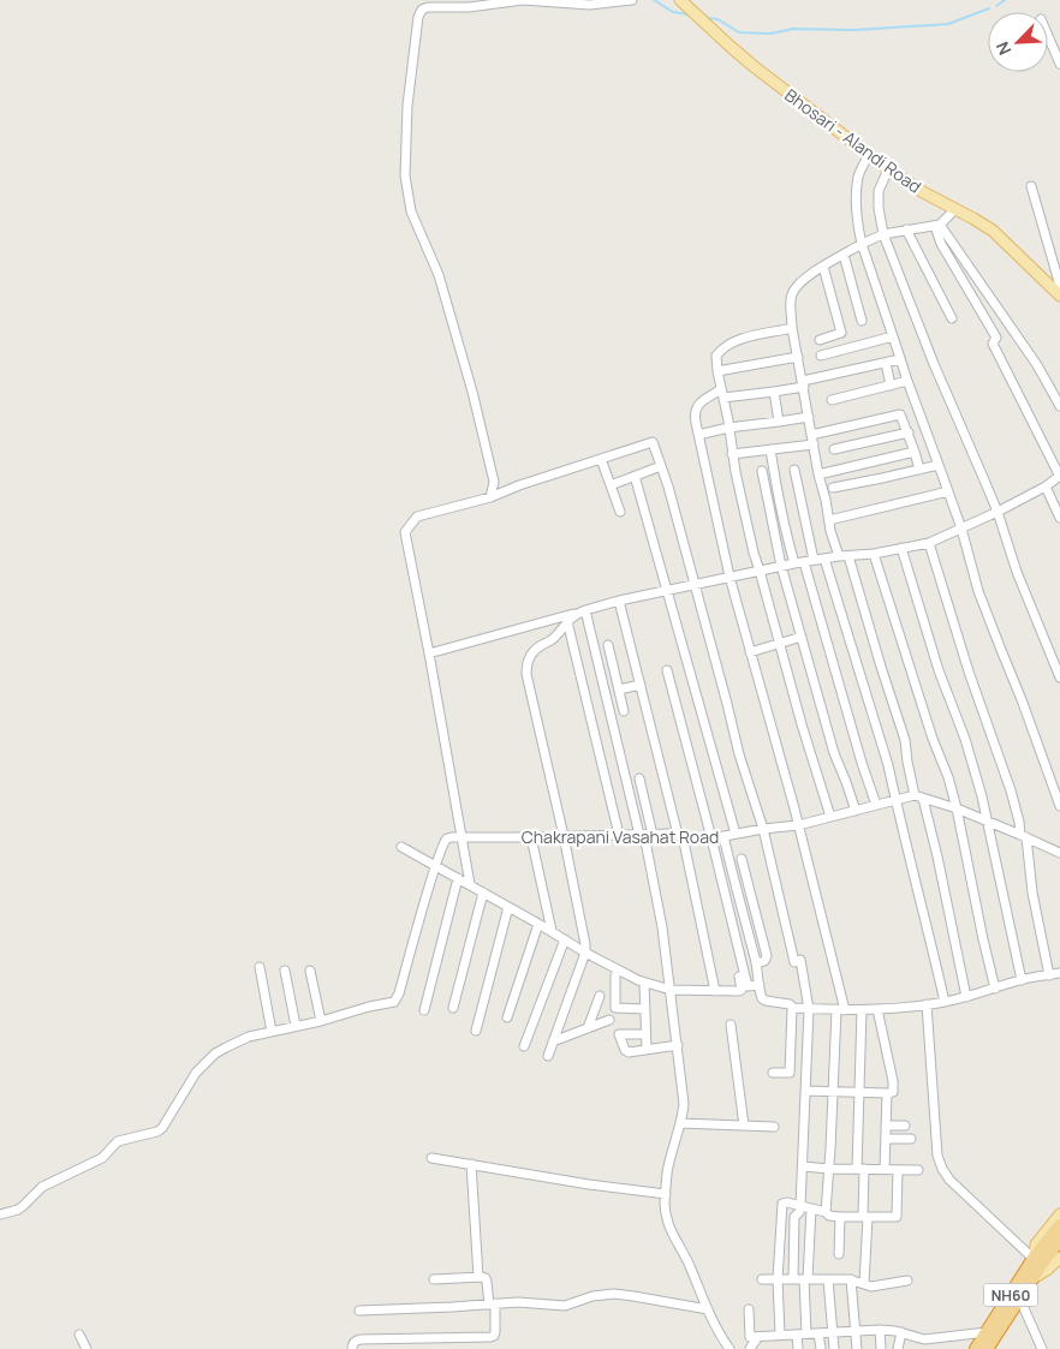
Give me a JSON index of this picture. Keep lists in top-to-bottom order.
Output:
{
  "streets": {
    "highway": ["NH60"],
    "main road": ["Bhosari - Alandi Road"],
    "street": ["Chakrapani Vasahat Road"]
  },
  "north": "bottom left"
}
